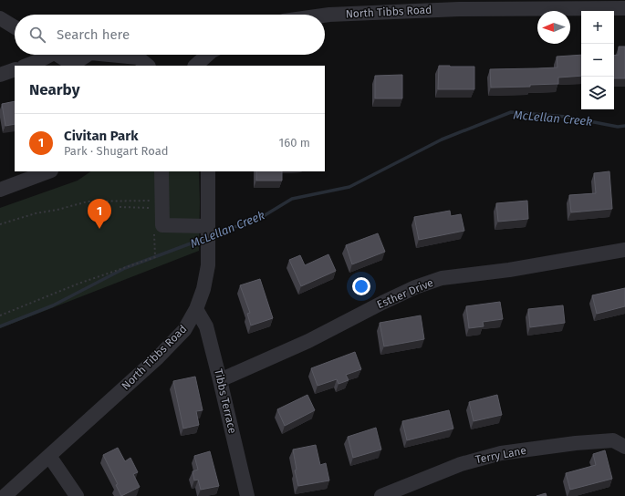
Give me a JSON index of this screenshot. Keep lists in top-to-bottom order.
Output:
{
  "streets": {
    "street": [
      "North Tibbs Road",
      "Esther Drive",
      "Tibbs Terrace",
      "Terry Lane"
    ]
  },
  "crossings": [
    ["North Tibbs Road", "Tibbs Terrace"],
    ["Esther Drive", "Tibbs Terrace"]
  ],
  "water": ["McLellan Creek"],
  "north": "left",
  "page": {
    "map_buttons": ["+", "−"],
    "search": "Search here",
    "heading": "Nearby",
    "list": [
      {
        "mark": "1",
        "name": "Civitan Park",
        "note": "Park · Shugart Road",
        "value": "160 m"
      }
    ],
    "pins": "1"
  }
}
